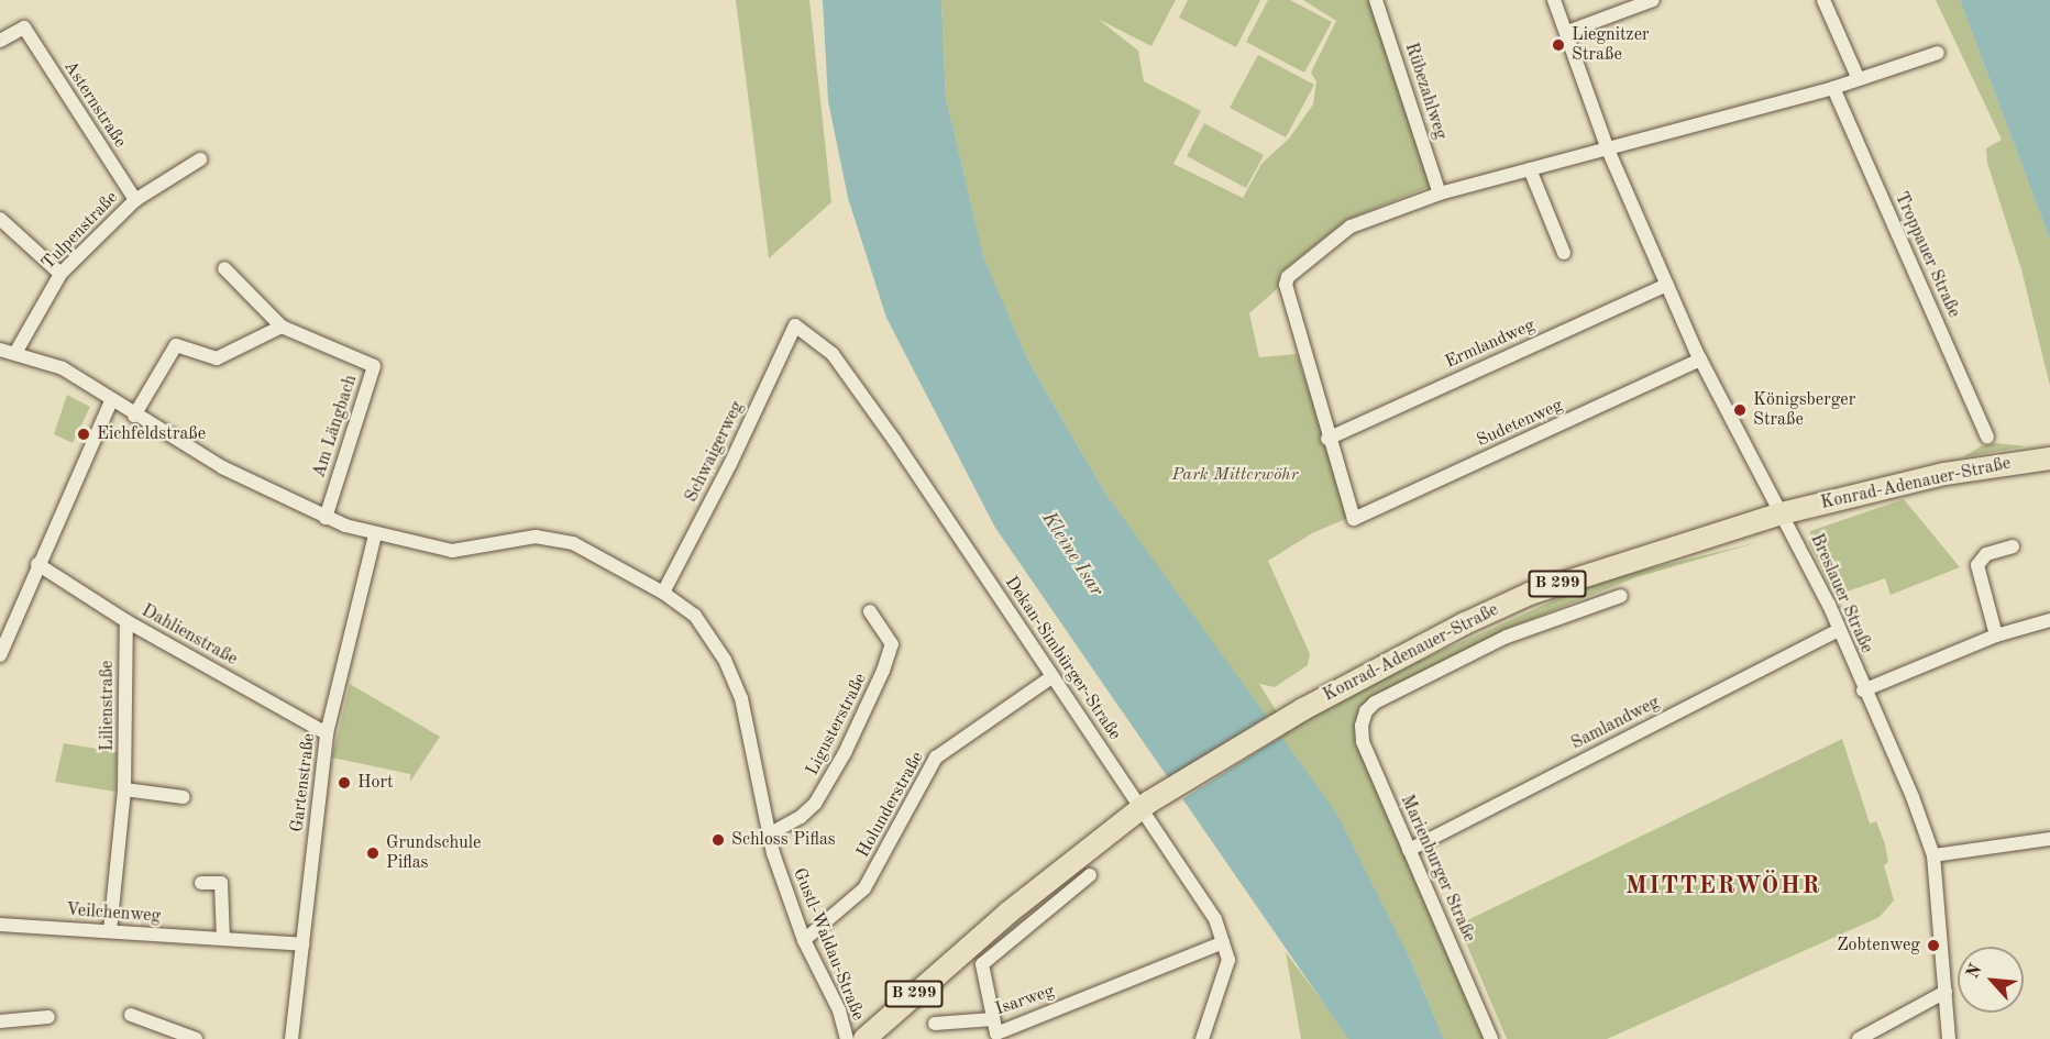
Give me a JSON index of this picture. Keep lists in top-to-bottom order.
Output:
{
  "streets": {
    "main road": ["Konrad-Adenauer-Straße", "B 299"],
    "street": [
      "Rübezahlweg",
      "Asternstraße",
      "Tulpenstraße",
      "Troppauer Straße",
      "Ermlandweg",
      "Sudetenweg",
      "Am Längbach",
      "Schwaigerweg",
      "Breslauer Straße",
      "Dahlienstraße",
      "Dekan-Simbürger-Straße",
      "Lilienstraße",
      "Samlandweg",
      "Ligusterstraße",
      "Gartenstraße",
      "Holunderstraße",
      "Marienburger Straße",
      "Veilchenweg",
      "Gustl-Waldau-Straße",
      "Isarweg"
    ]
  },
  "crossings": [
    ["Asternstraße", "Tulpenstraße"],
    ["Tulpenstraße", "Gustl-Waldau-Straße"],
    ["Ermlandweg", "Sudetenweg"],
    ["Ermlandweg", "Breslauer Straße"],
    ["Sudetenweg", "Breslauer Straße"],
    ["Am Längbach", "Gustl-Waldau-Straße"],
    ["Schwaigerweg", "Dekan-Simbürger-Straße"],
    ["Schwaigerweg", "Gustl-Waldau-Straße"],
    ["Konrad-Adenauer-Straße", "Breslauer Straße"],
    ["Konrad-Adenauer-Straße", "Dekan-Simbürger-Straße"],
    ["Breslauer Straße", "Samlandweg"],
    ["Dahlienstraße", "Lilienstraße"],
    ["Dahlienstraße", "Gartenstraße"],
    ["Dekan-Simbürger-Straße", "Holunderstraße"],
    ["Dekan-Simbürger-Straße", "Isarweg"],
    ["Lilienstraße", "Veilchenweg"],
    ["Samlandweg", "Marienburger Straße"],
    ["Ligusterstraße", "Gustl-Waldau-Straße"],
    ["Gartenstraße", "Veilchenweg"],
    ["Gartenstraße", "Gustl-Waldau-Straße"],
    ["Holunderstraße", "Gustl-Waldau-Straße"]
  ],
  "districts": ["MITTERWÖHR"],
  "water": ["Kleine Isar"],
  "parks": ["Park Mitterwöhr"],
  "places": [
    "Liegnitzer Straße",
    "Königsberger Straße",
    "Eichfeldstraße",
    "Hort",
    "Schloss Piflas",
    "Grundschule Piflas",
    "Zobtenweg"
  ],
  "north": "top left"
}
